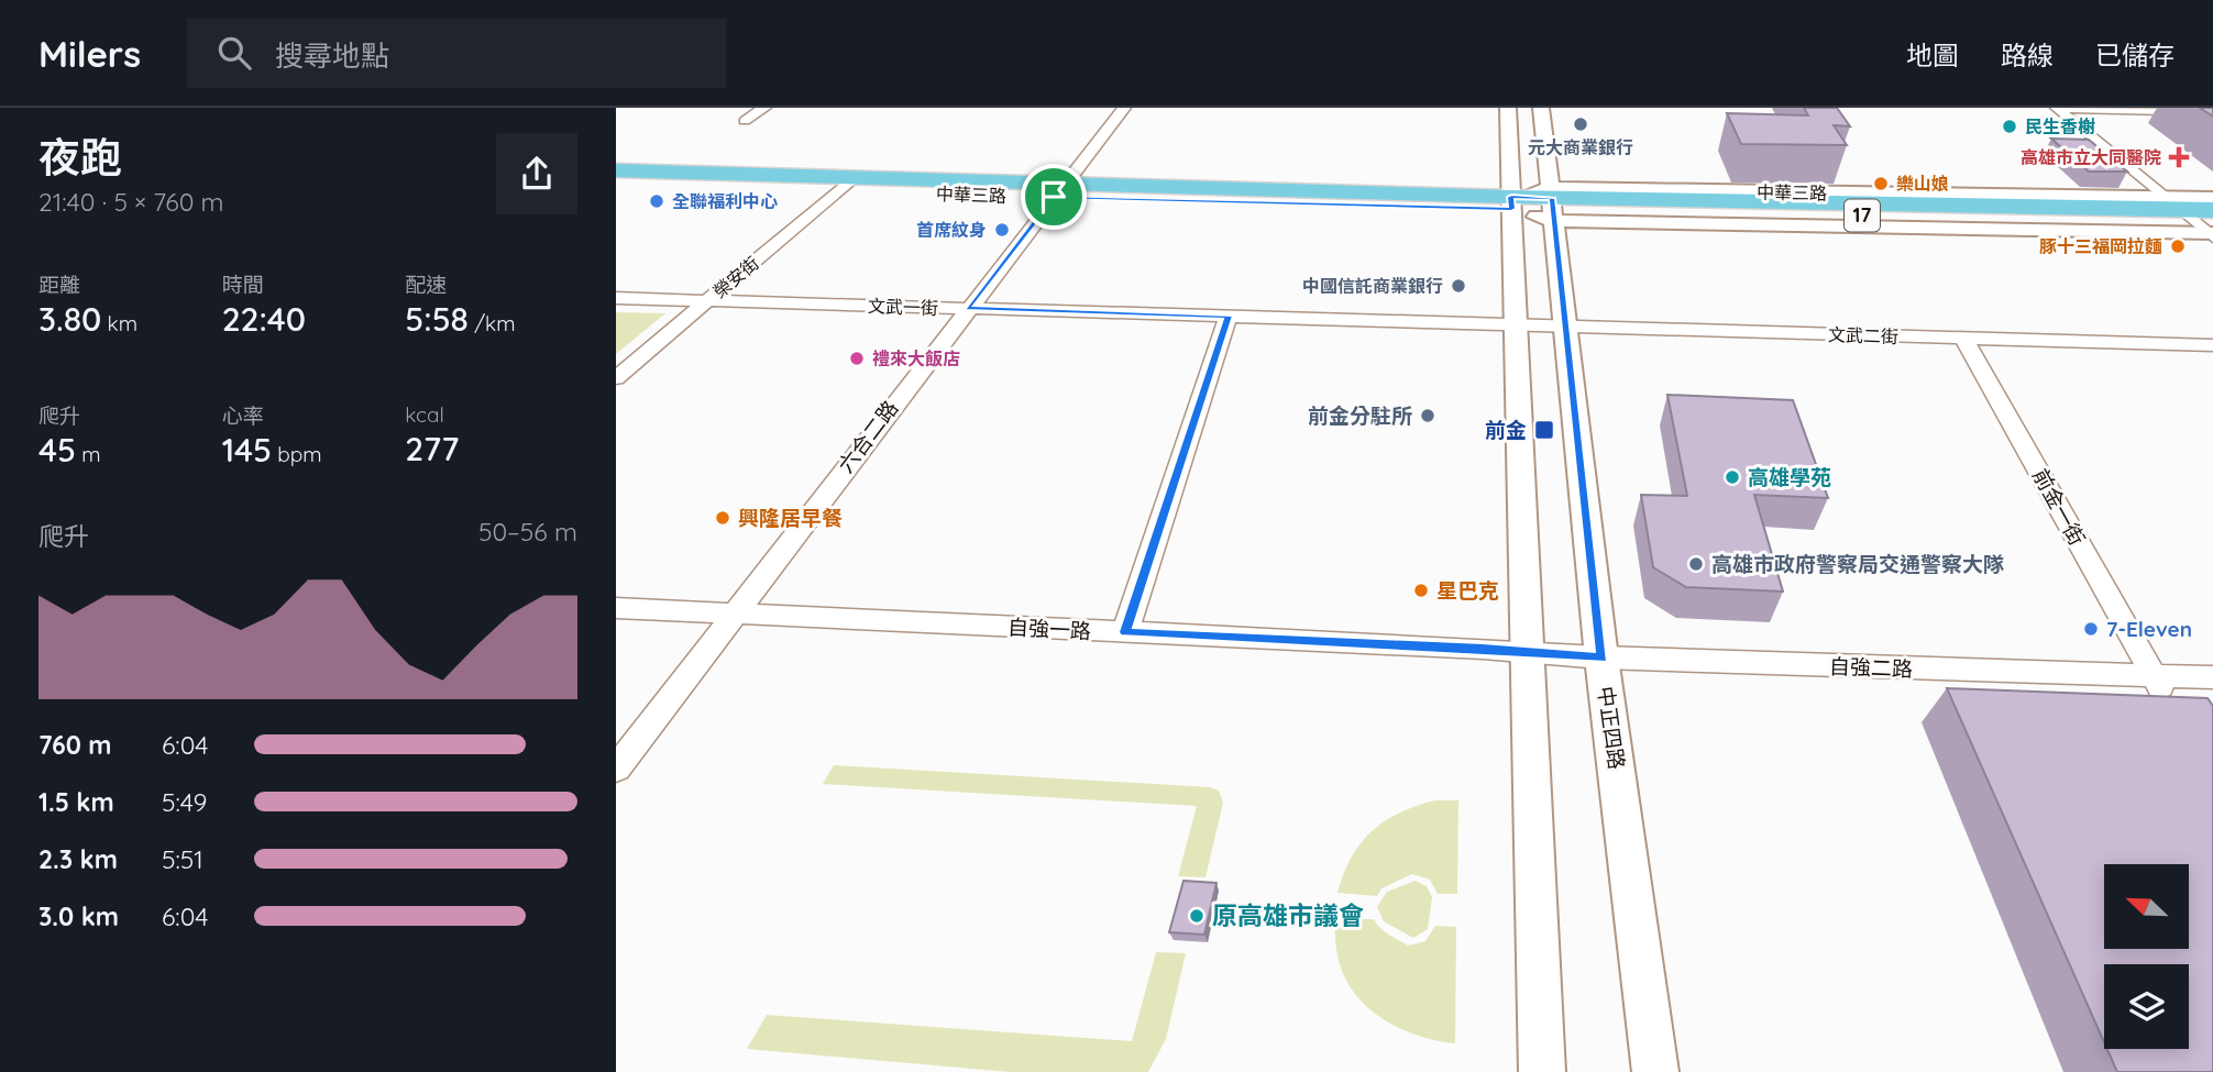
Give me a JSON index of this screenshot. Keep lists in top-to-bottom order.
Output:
{
  "streets": {
    "main road": ["中華三路", "17"],
    "street": [
      "榮安街",
      "文武一街",
      "文武二街",
      "六合二路",
      "前金一街",
      "自強一路",
      "自強二路",
      "中正四路"
    ]
  },
  "crossings": [
    ["中華三路", "榮安街"],
    ["中華三路", "六合二路"],
    ["中華三路", "中正四路"],
    ["榮安街", "文武一街"],
    ["文武一街", "文武二街"],
    ["文武一街", "六合二路"],
    ["文武二街", "前金一街"],
    ["文武二街", "中正四路"],
    ["六合二路", "自強一路"],
    ["前金一街", "自強二路"],
    ["自強一路", "自強二路"],
    ["自強二路", "中正四路"]
  ],
  "places": {
    "other": [
      "元大商業銀行",
      "民生香榭",
      "樂山娘",
      "全聯福利中心",
      "首席紋身",
      "豚十三福岡拉麵",
      "中國信託商業銀行",
      "禮來大飯店",
      "前金分駐所",
      "高雄學苑",
      "興隆居早餐",
      "高雄市政府警察局交通警察大隊",
      "星巴克",
      "7-Eleven",
      "原高雄市議會"
    ],
    "health": ["高雄市立大同醫院"],
    "transit": ["前金"]
  },
  "north": "top left",
  "page": {
    "header": "Milers",
    "search": "搜尋地點",
    "nav": ["地圖", "路線", "已儲存"],
    "heading": ["夜跑", "21:40 · 5 × 760 m"],
    "stats": [
      ["距離", "3.80 km"],
      ["時間", "22:40"],
      ["配速", "5:58 /km"],
      ["爬升", "45 m"],
      ["心率", "145 bpm"],
      ["kcal", "277"]
    ],
    "chart": ["爬升", "50–56 m"],
    "list": [
      {
        "name": "760 m",
        "note": "6:04"
      },
      {
        "name": "1.5 km",
        "note": "5:49"
      },
      {
        "name": "2.3 km",
        "note": "5:51"
      },
      {
        "name": "3.0 km",
        "note": "6:04"
      }
    ]
  }
}
